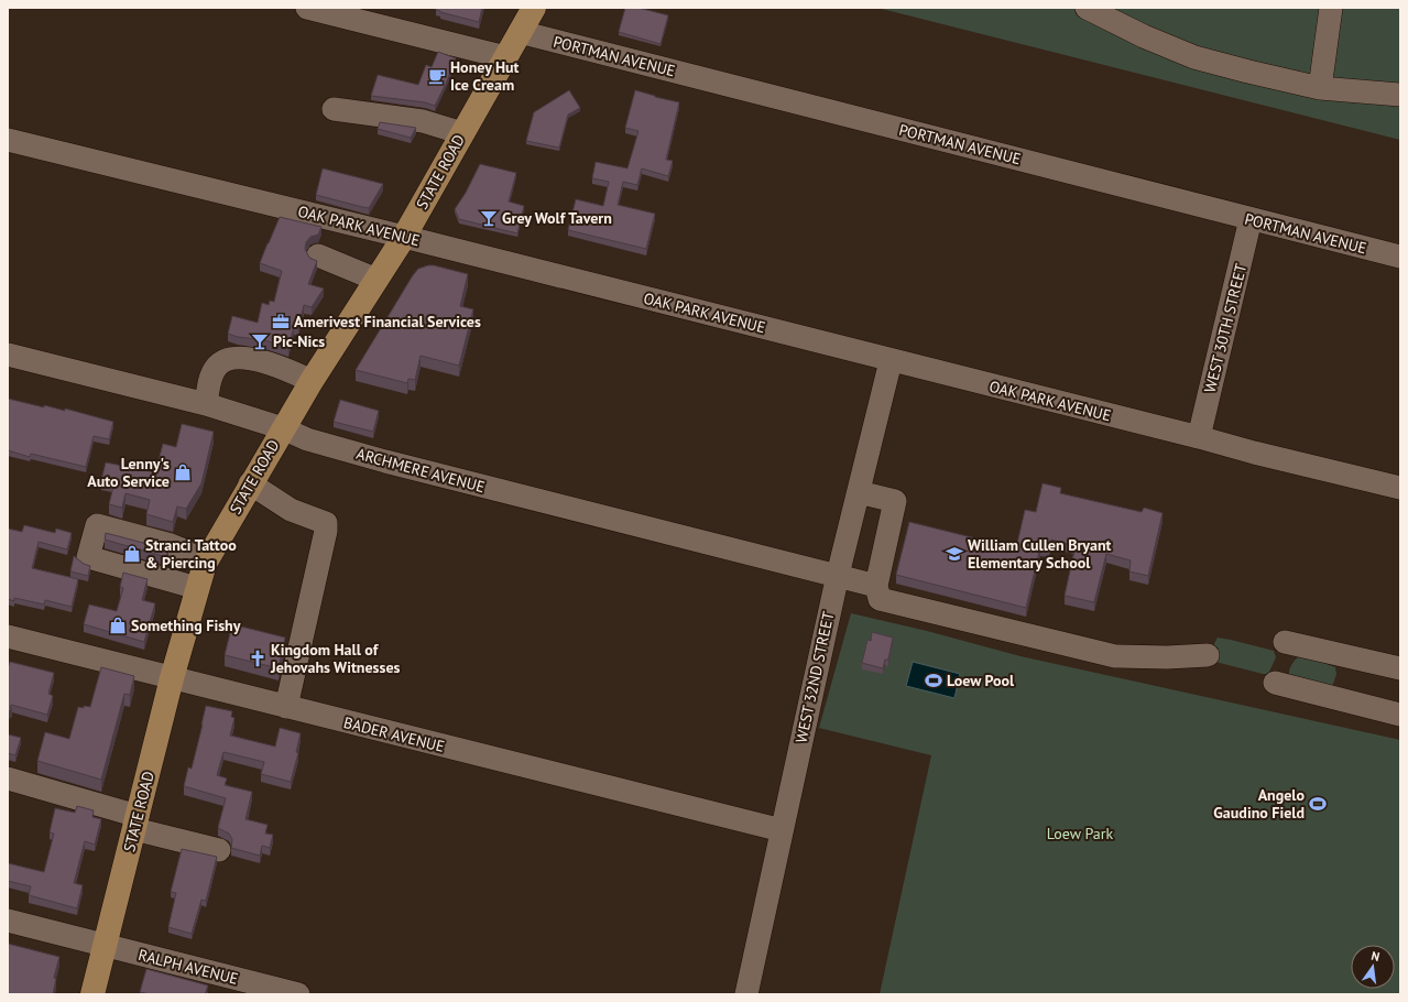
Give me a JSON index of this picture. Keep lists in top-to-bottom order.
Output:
{
  "streets": {
    "main road": ["STATE ROAD"],
    "street": [
      "PORTMAN AVENUE",
      "OAK PARK AVENUE",
      "WEST 30TH STREET",
      "ARCHMERE AVENUE",
      "WEST 32ND STREET",
      "BADER AVENUE",
      "RALPH AVENUE"
    ]
  },
  "crossings": [
    ["PORTMAN AVENUE", "STATE ROAD"],
    ["PORTMAN AVENUE", "WEST 30TH STREET"],
    ["STATE ROAD", "OAK PARK AVENUE"],
    ["STATE ROAD", "ARCHMERE AVENUE"],
    ["STATE ROAD", "BADER AVENUE"],
    ["STATE ROAD", "RALPH AVENUE"],
    ["OAK PARK AVENUE", "WEST 30TH STREET"],
    ["OAK PARK AVENUE", "WEST 32ND STREET"],
    ["ARCHMERE AVENUE", "WEST 32ND STREET"],
    ["WEST 32ND STREET", "BADER AVENUE"]
  ],
  "parks": ["Loew Park"],
  "places": {
    "cafe": ["Honey Hut Ice Cream"],
    "bar": ["Grey Wolf Tavern", "Pic-Nics"],
    "office": ["Amerivest Financial Services"],
    "shop": ["Lenny's Auto Service", "Stranci Tattoo & Piercing", "Something Fishy"],
    "school or university": ["William Cullen Bryant Elementary School"],
    "church": ["Kingdom Hall of Jehovahs Witnesses"],
    "sports": ["Loew Pool", "Angelo Gaudino Field"]
  },
  "north": "top"
}
